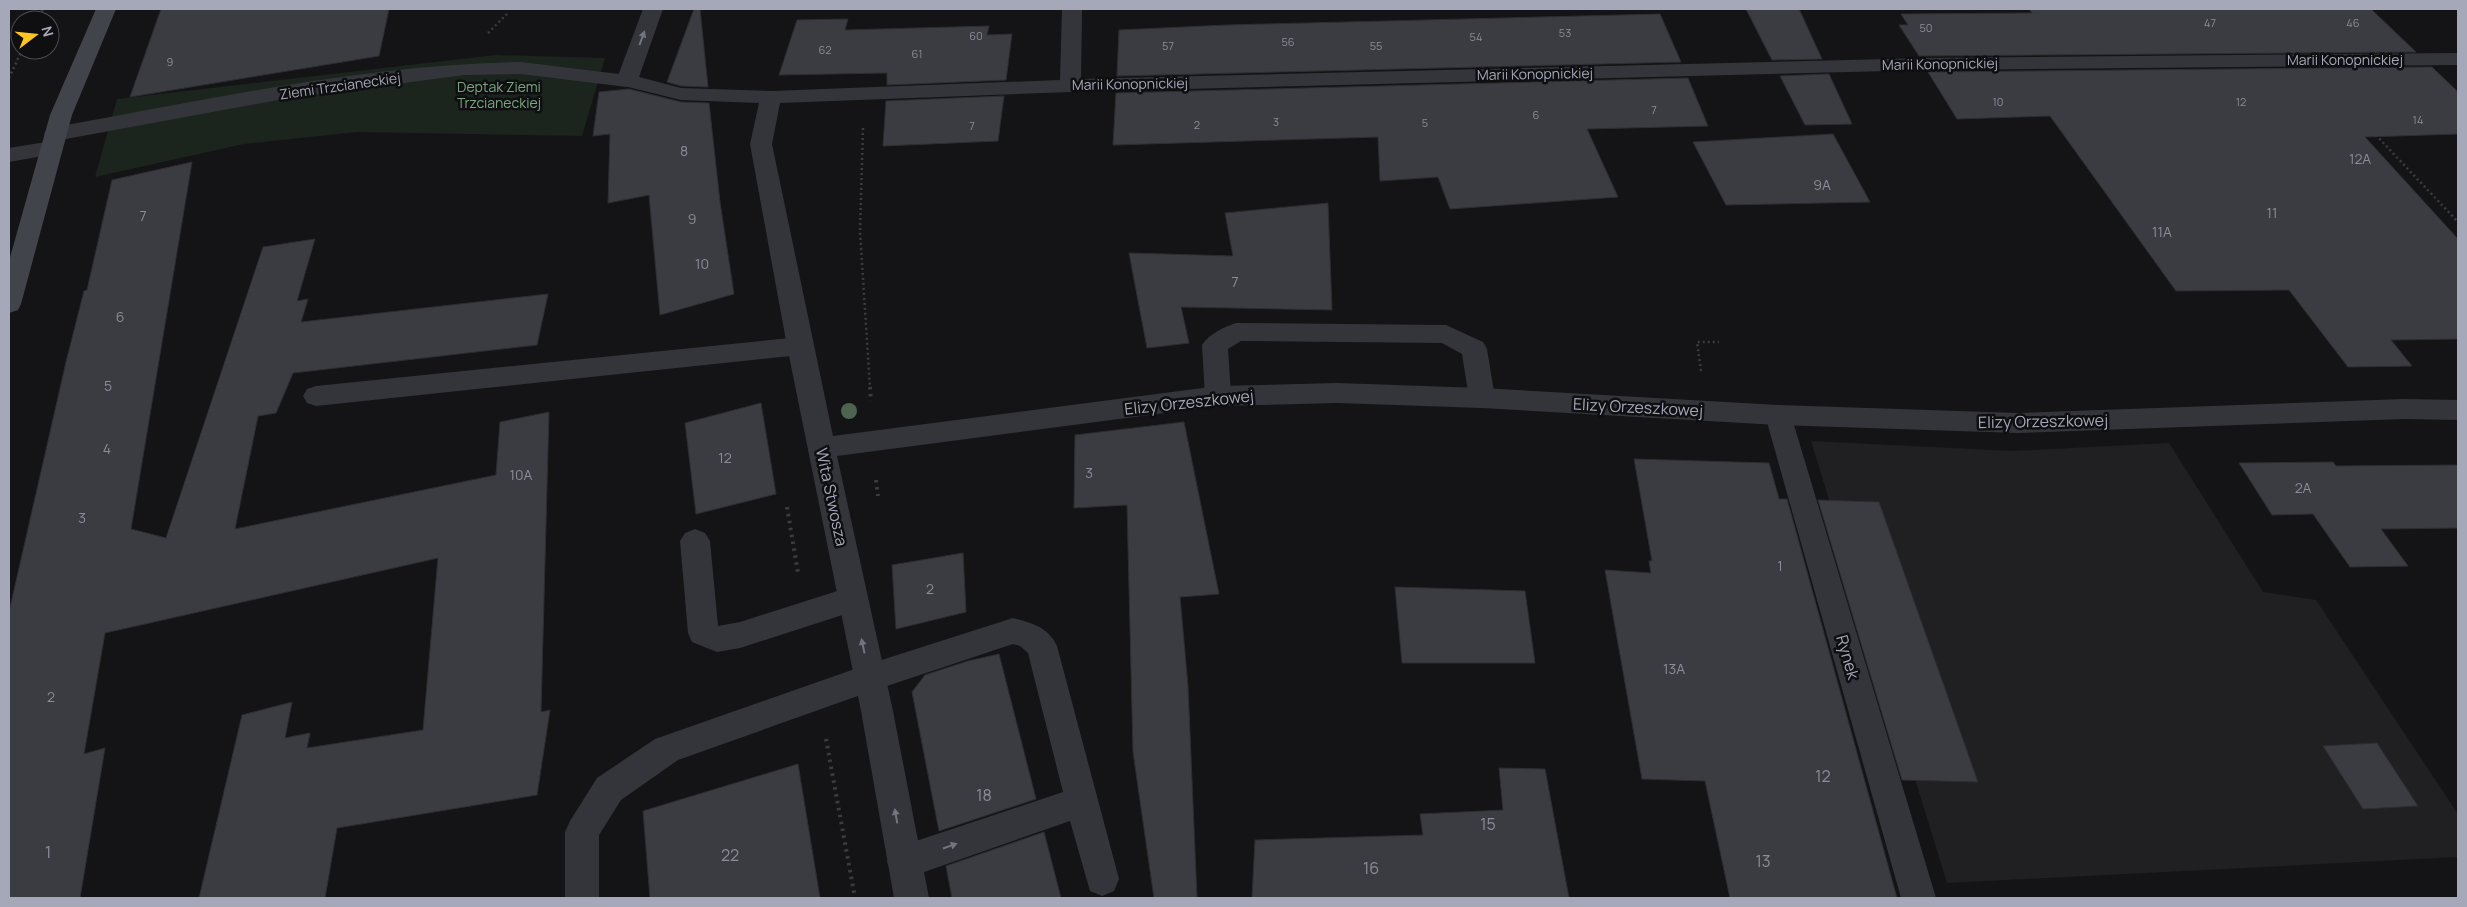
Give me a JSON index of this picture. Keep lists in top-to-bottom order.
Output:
{
  "streets": {
    "street": [
      "Marii Konopnickiej",
      "Ziemi Trzcianeckiej",
      "Elizy Orzeszkowej",
      "Wita Stwosza",
      "Rynek"
    ]
  },
  "crossings": [
    ["Marii Konopnickiej", "Ziemi Trzcianeckiej"],
    ["Marii Konopnickiej", "Wita Stwosza"],
    ["Elizy Orzeszkowej", "Wita Stwosza"],
    ["Elizy Orzeszkowej", "Rynek"]
  ],
  "parks": ["Deptak Ziemi Trzcianeckiej"],
  "house_numbers": [
    "47",
    "46",
    "50",
    "53",
    "60",
    "54",
    "56",
    "57",
    "55",
    "62",
    "61",
    "9",
    "10",
    "12",
    "7",
    "6",
    "14",
    "3",
    "5",
    "2",
    "7",
    "8",
    "12A",
    "9A",
    "11",
    "7",
    "9",
    "11A",
    "10",
    "7",
    "6",
    "5",
    "4",
    "12",
    "3",
    "10A",
    "2A",
    "3",
    "1",
    "2",
    "13A",
    "2",
    "12",
    "18",
    "15",
    "1",
    "22",
    "13",
    "16"
  ],
  "north": "right"
}
